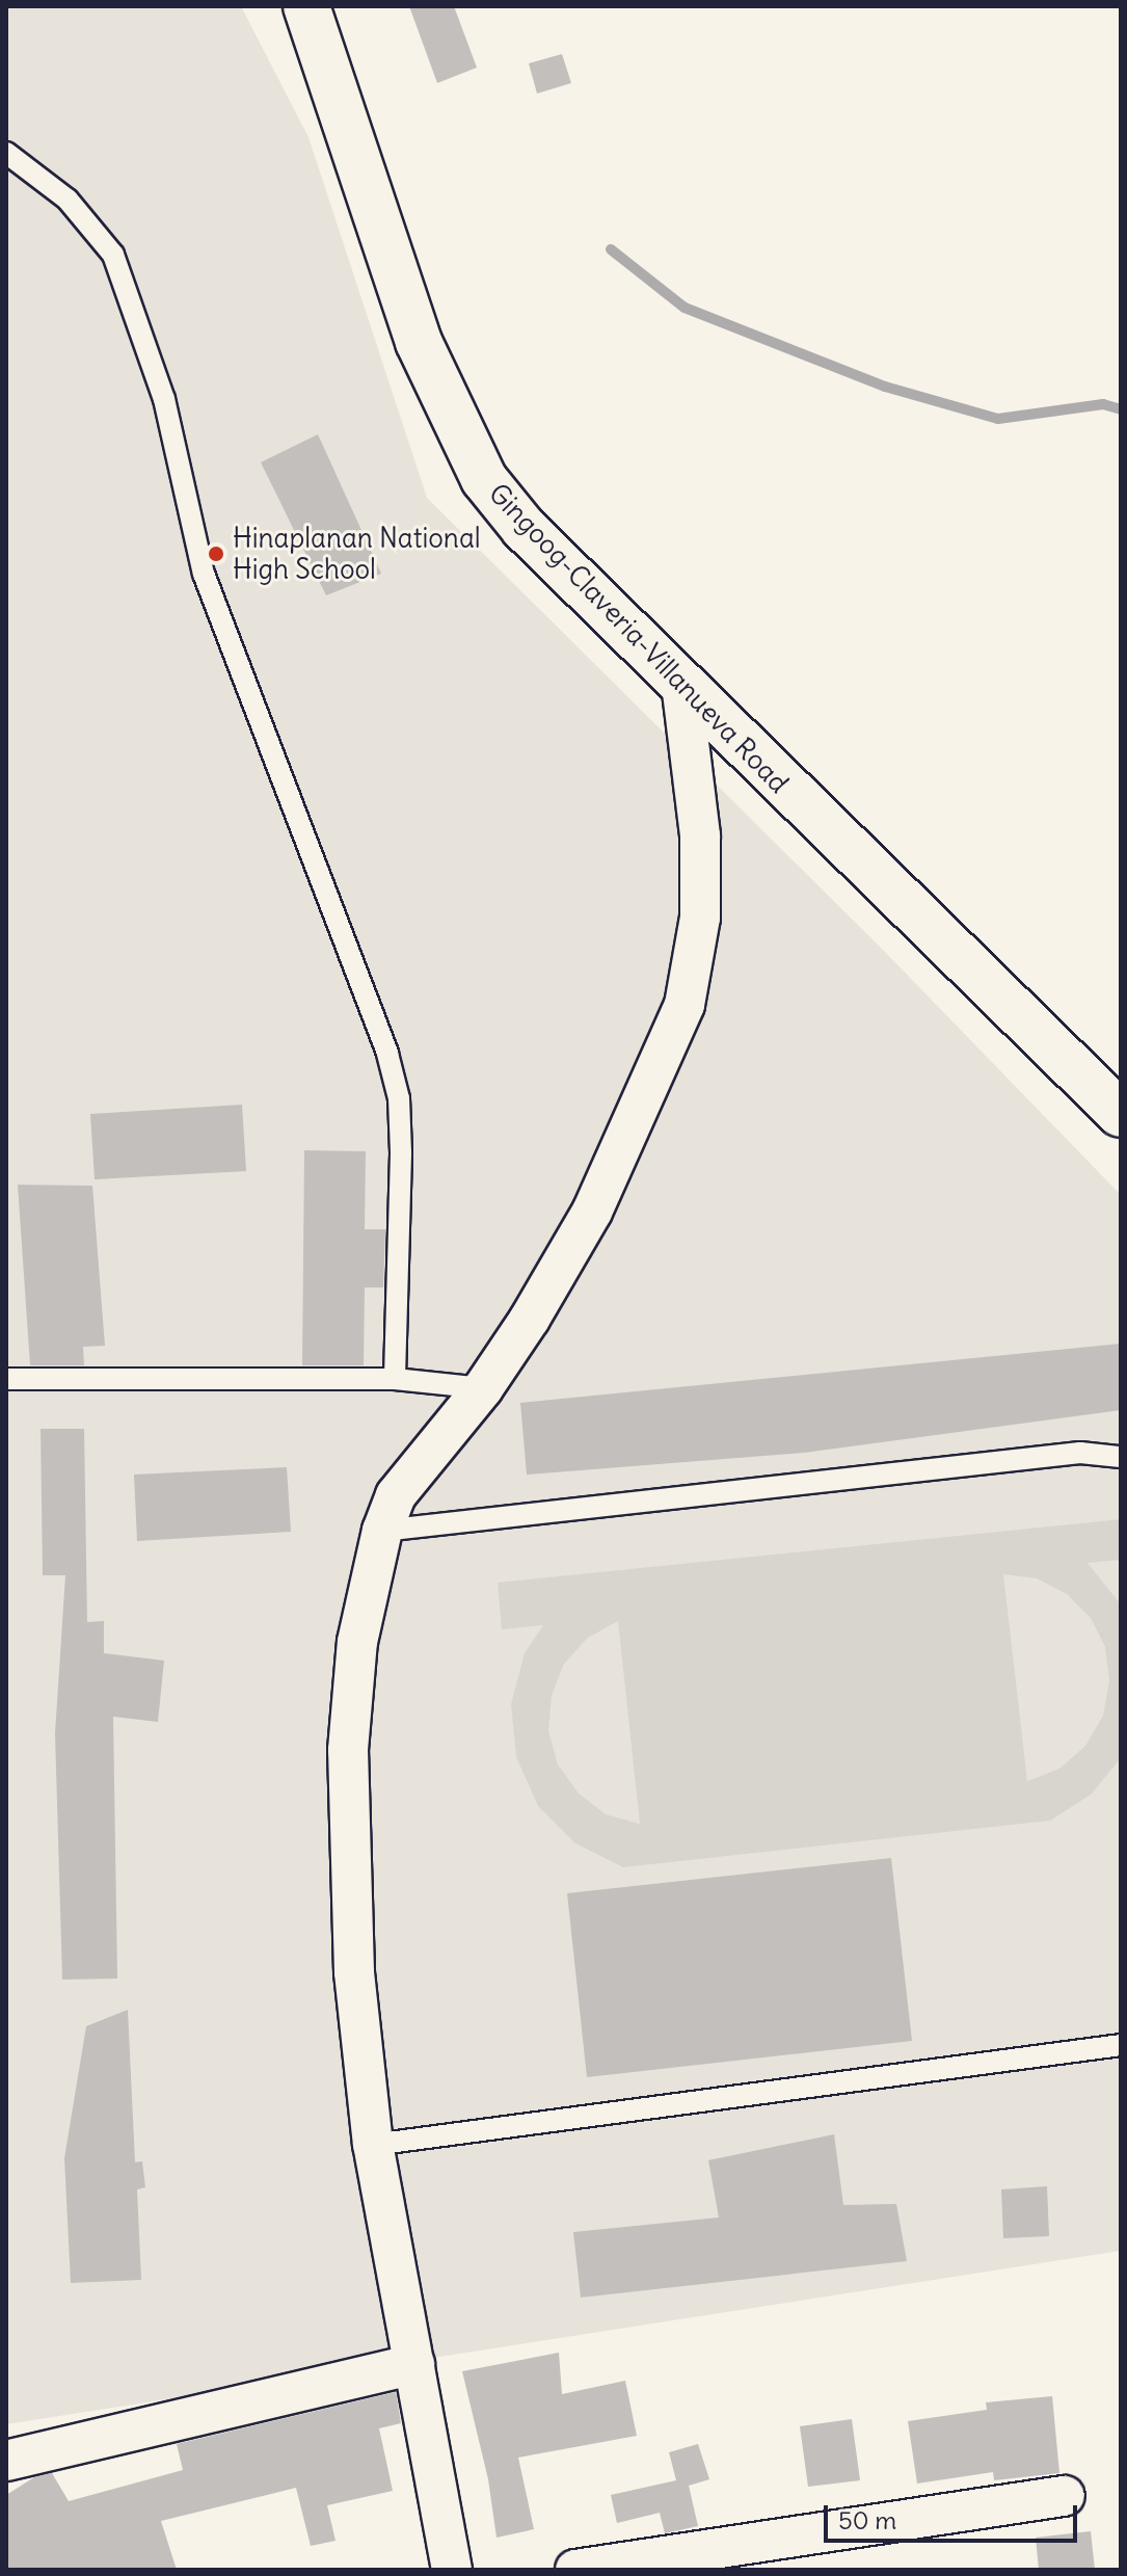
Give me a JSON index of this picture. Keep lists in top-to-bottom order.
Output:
{
  "streets": {
    "main road": ["Gingoog-Claveria-Villanueva Road"]
  },
  "places": ["Hinaplanan National High School"],
  "scale_bar": "50 m"
}
